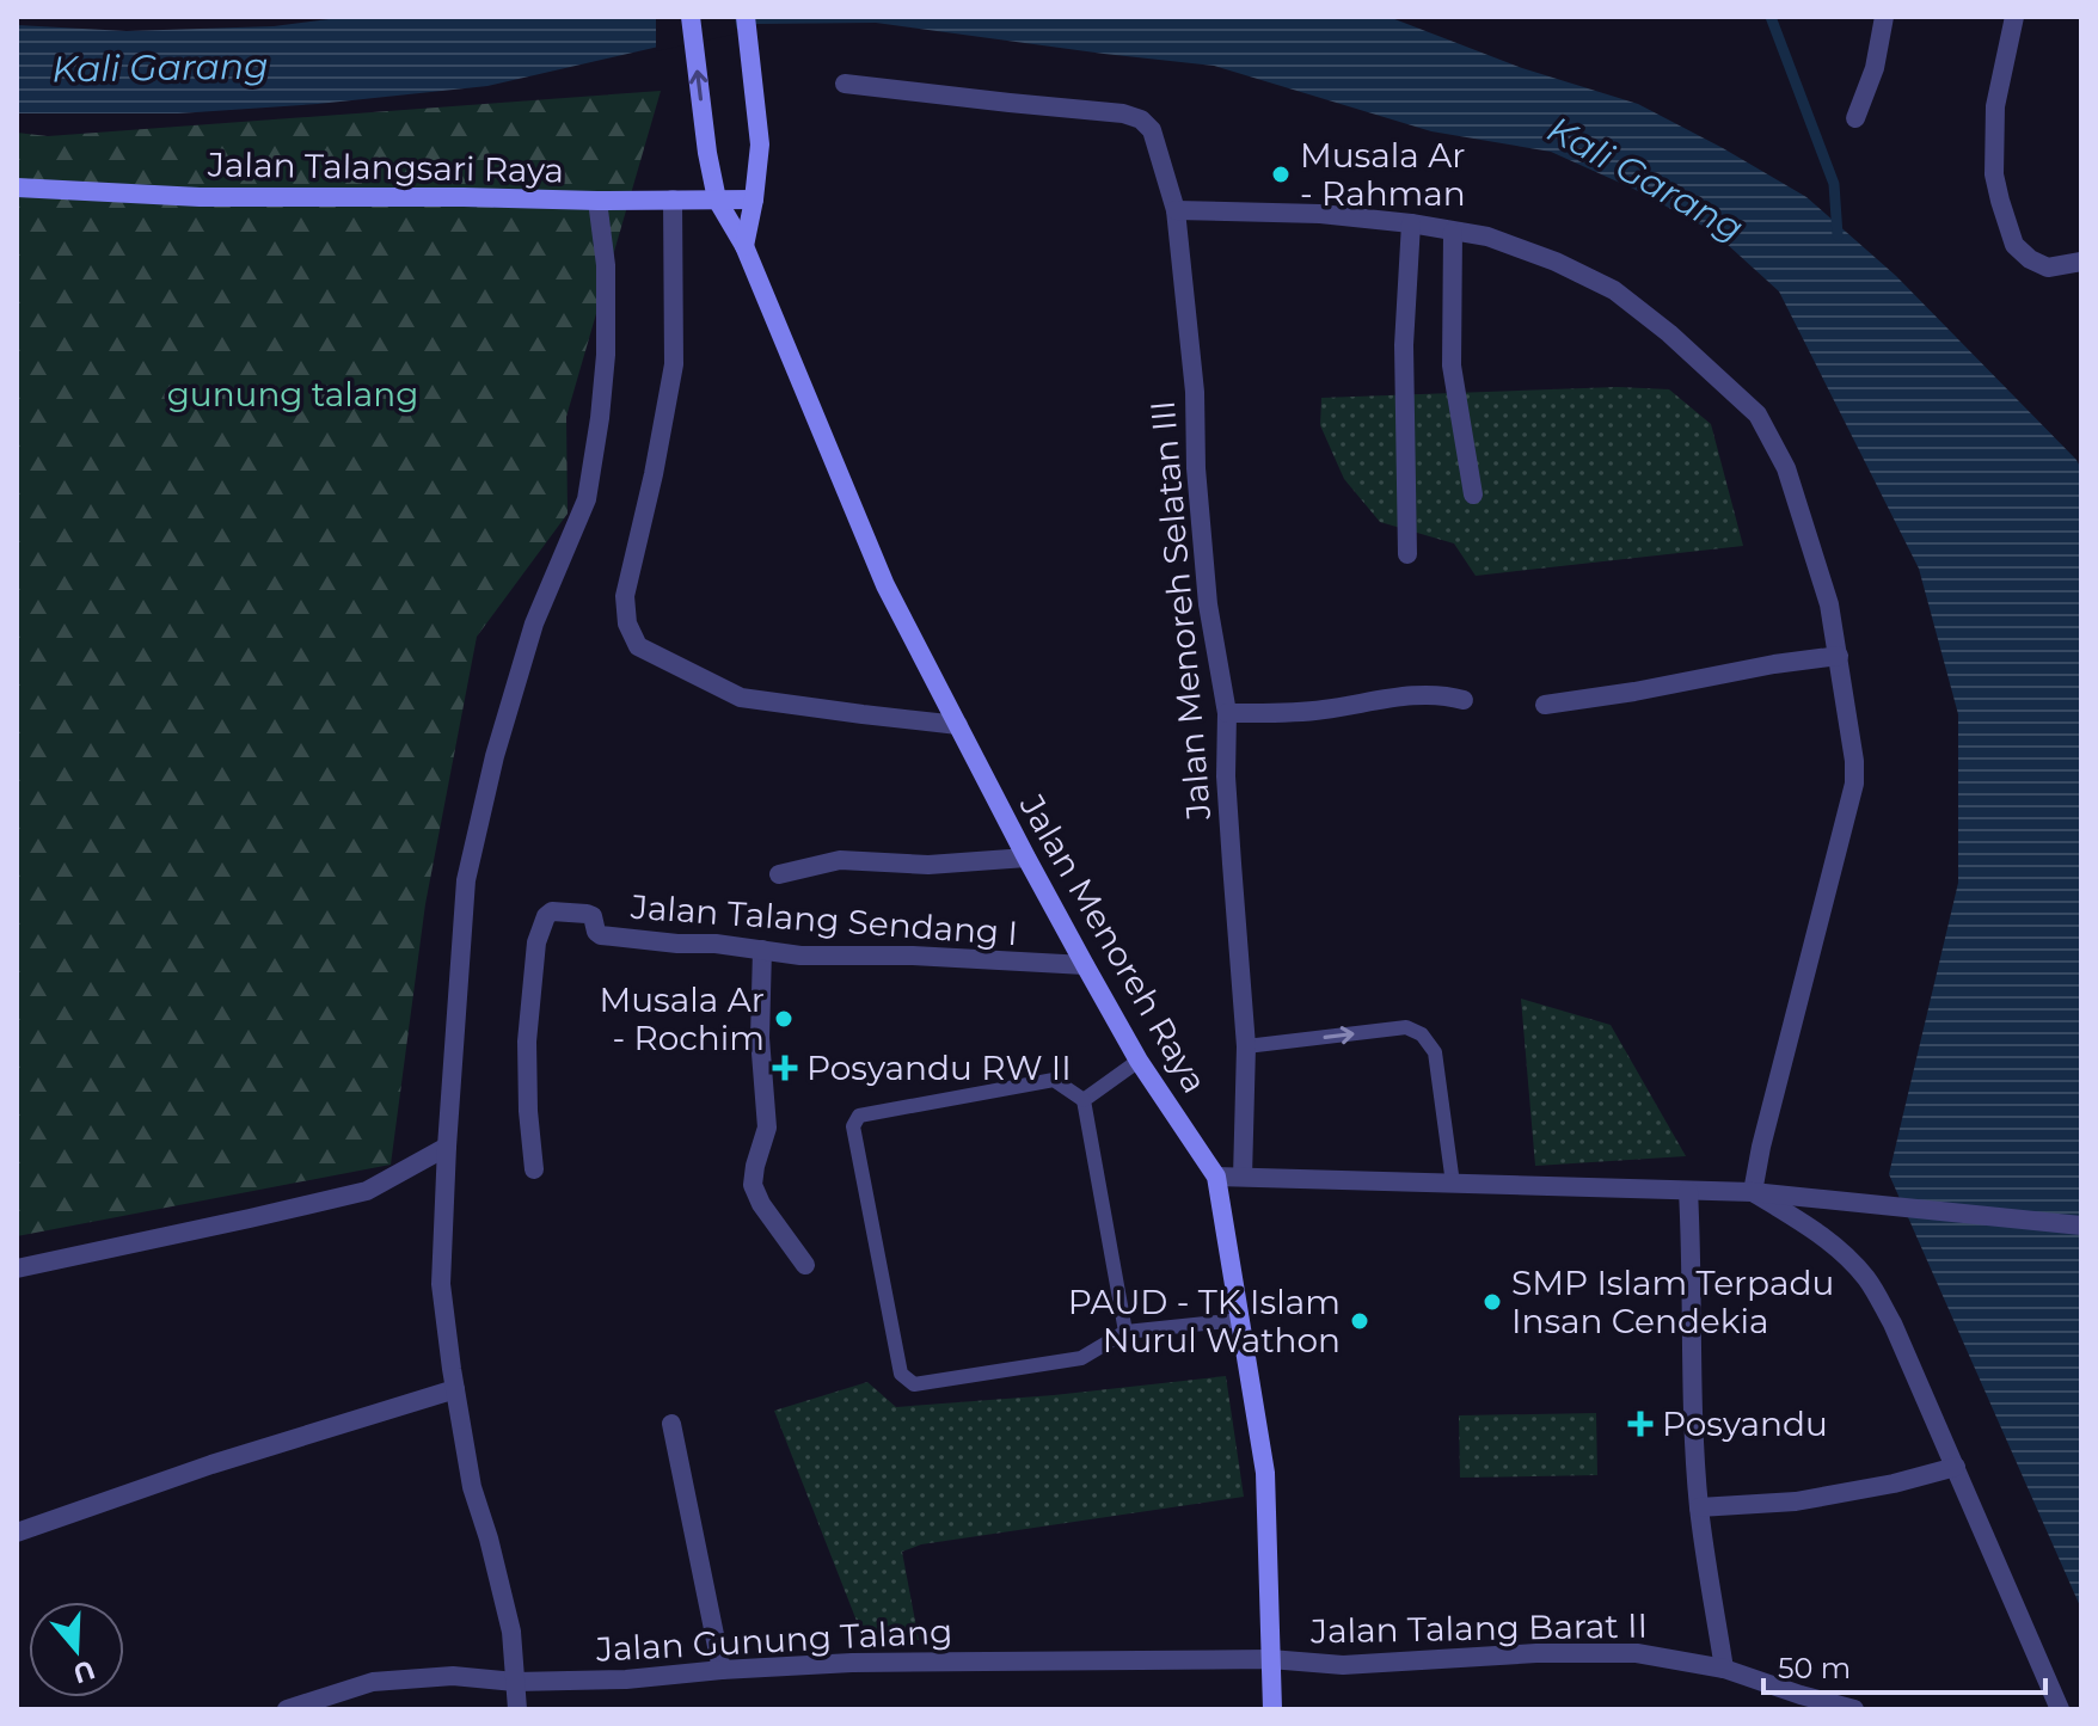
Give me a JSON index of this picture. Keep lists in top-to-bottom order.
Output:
{
  "streets": {
    "main road": ["Jalan Talangsari Raya", "Jalan Menoreh Raya"],
    "street": [
      "Jalan Menoreh Selatan III",
      "Jalan Talang Sendang I",
      "Jalan Talang Barat II",
      "Jalan Gunung Talang"
    ]
  },
  "crossings": [
    ["Jalan Talangsari Raya", "Jalan Menoreh Raya"],
    ["Jalan Talang Sendang I", "Jalan Menoreh Raya"],
    ["Jalan Menoreh Raya", "Jalan Talang Barat II"],
    ["Jalan Menoreh Raya", "Jalan Gunung Talang"],
    ["Jalan Talang Barat II", "Jalan Gunung Talang"]
  ],
  "water": ["Kali Garang"],
  "parks": ["gunung talang"],
  "places": {
    "other": [
      "Musala Ar - Rahman",
      "Musala Ar - Rochim",
      "SMP Islam Terpadu Insan Cendekia",
      "PAUD - TK Islam Nurul Wathon"
    ],
    "health": ["Posyandu RW II", "Posyandu"]
  },
  "scale_bar": "50 m",
  "north": "bottom"
}
